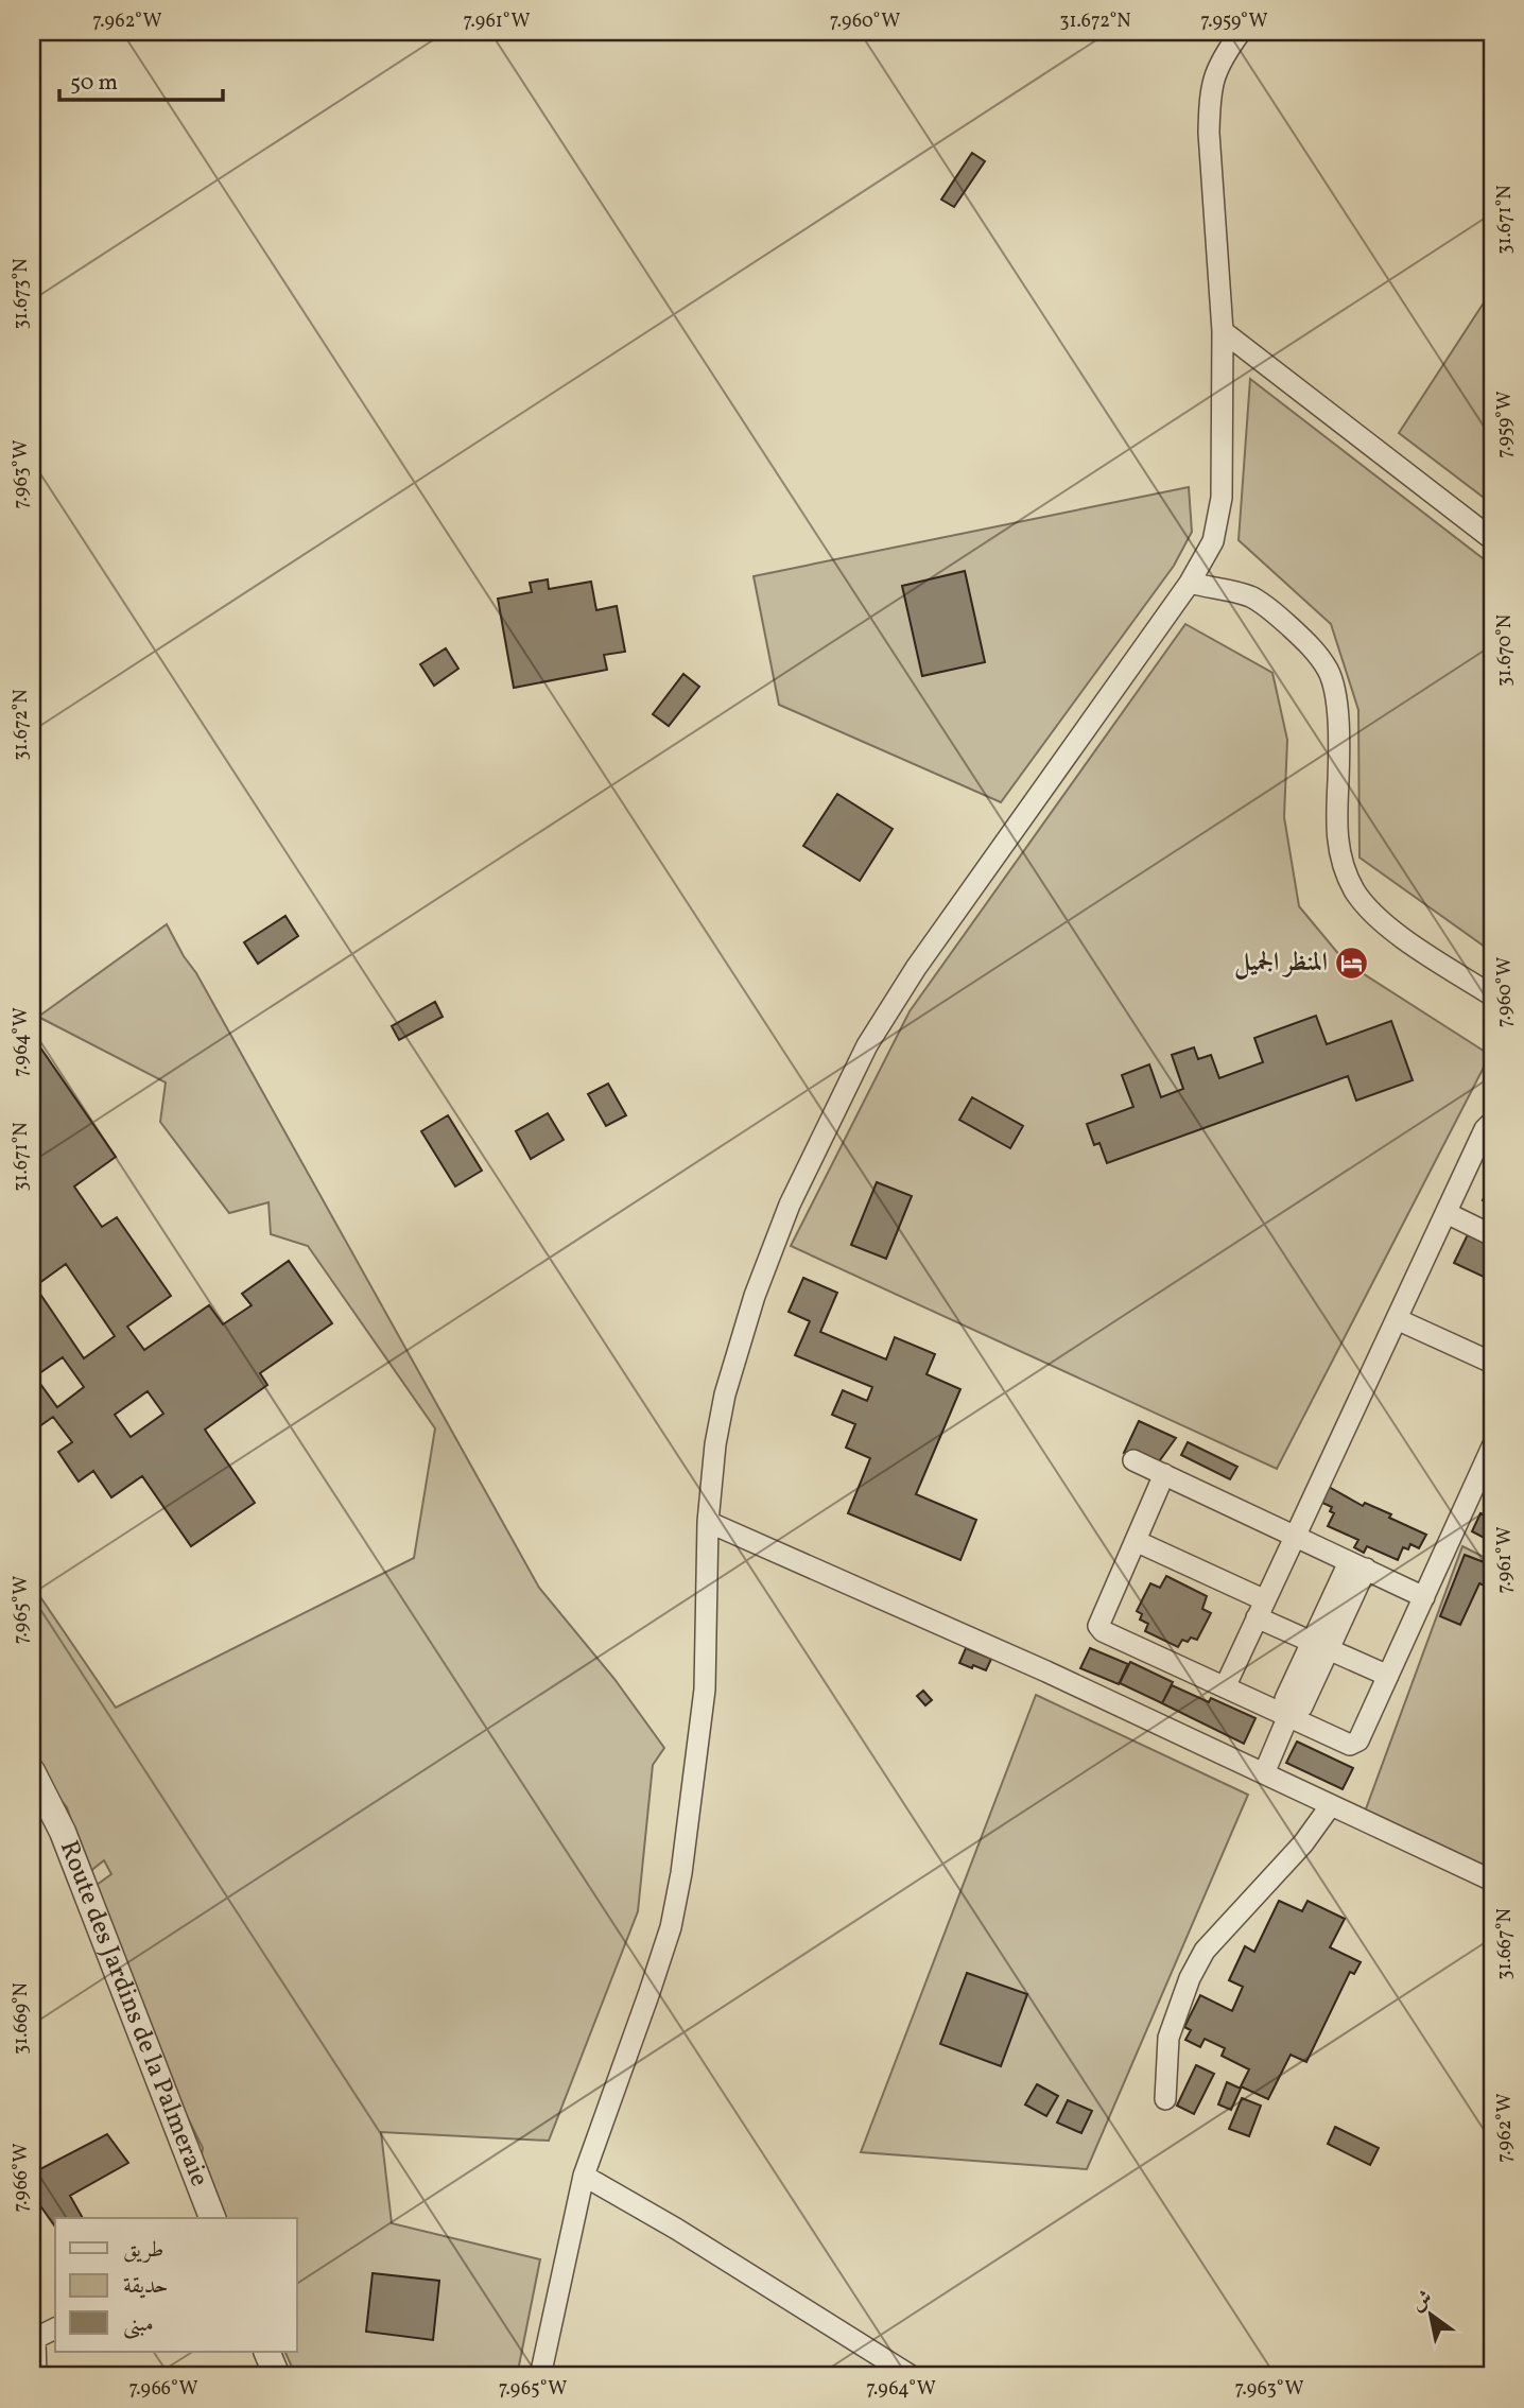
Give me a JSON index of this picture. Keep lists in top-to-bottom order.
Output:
{
  "streets": {
    "street": ["Route des Jardins de la Palmeraie"]
  },
  "places": {
    "hotel": ["المنظر الجميل"]
  },
  "legend": ["طريق", "حديقة", "مبنى"],
  "scale_bar": "50 m",
  "north": "top left",
  "coordinates": [
    "7.962°W",
    "7.961°W",
    "7.960°W",
    "31.672°N",
    "7.959°W",
    "31.671°N",
    "31.673°N",
    "7.963°W",
    "31.670°N",
    "7.964°W",
    "7.965°W",
    "31.667°N",
    "31.669°N",
    "7.966°W"
  ]
}
